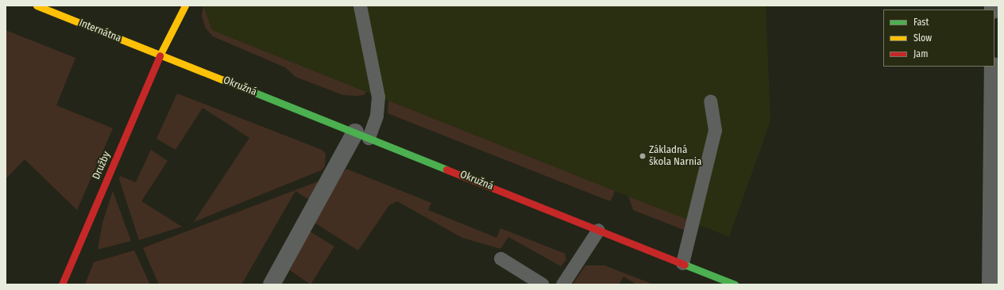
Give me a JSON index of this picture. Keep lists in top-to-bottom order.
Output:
{
  "streets": {
    "street": ["Internátna", "Okružná", "Družby"]
  },
  "crossings": [
    ["Internátna", "Okružná"],
    ["Internátna", "Družby"],
    ["Okružná", "Družby"]
  ],
  "places": ["Základná škola Narnia"],
  "legend": ["Fast", "Slow", "Jam"]
}
